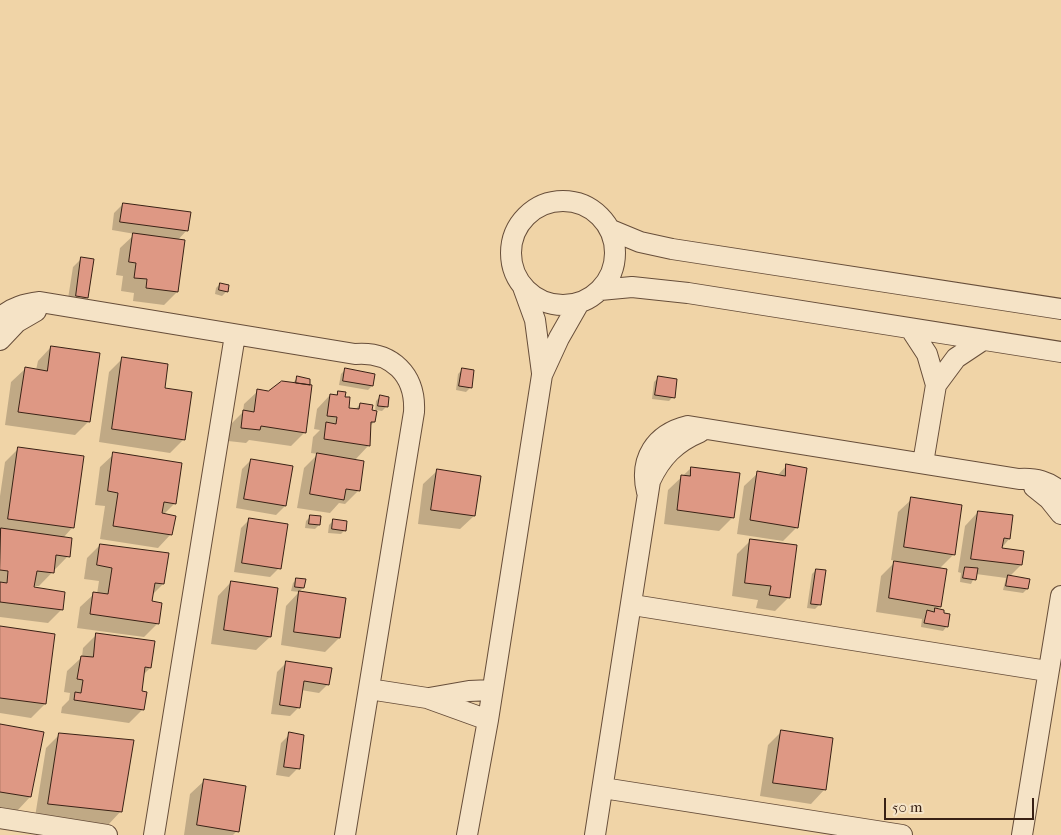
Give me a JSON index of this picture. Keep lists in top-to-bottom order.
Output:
{
  "scale_bar": "50 m"
}
